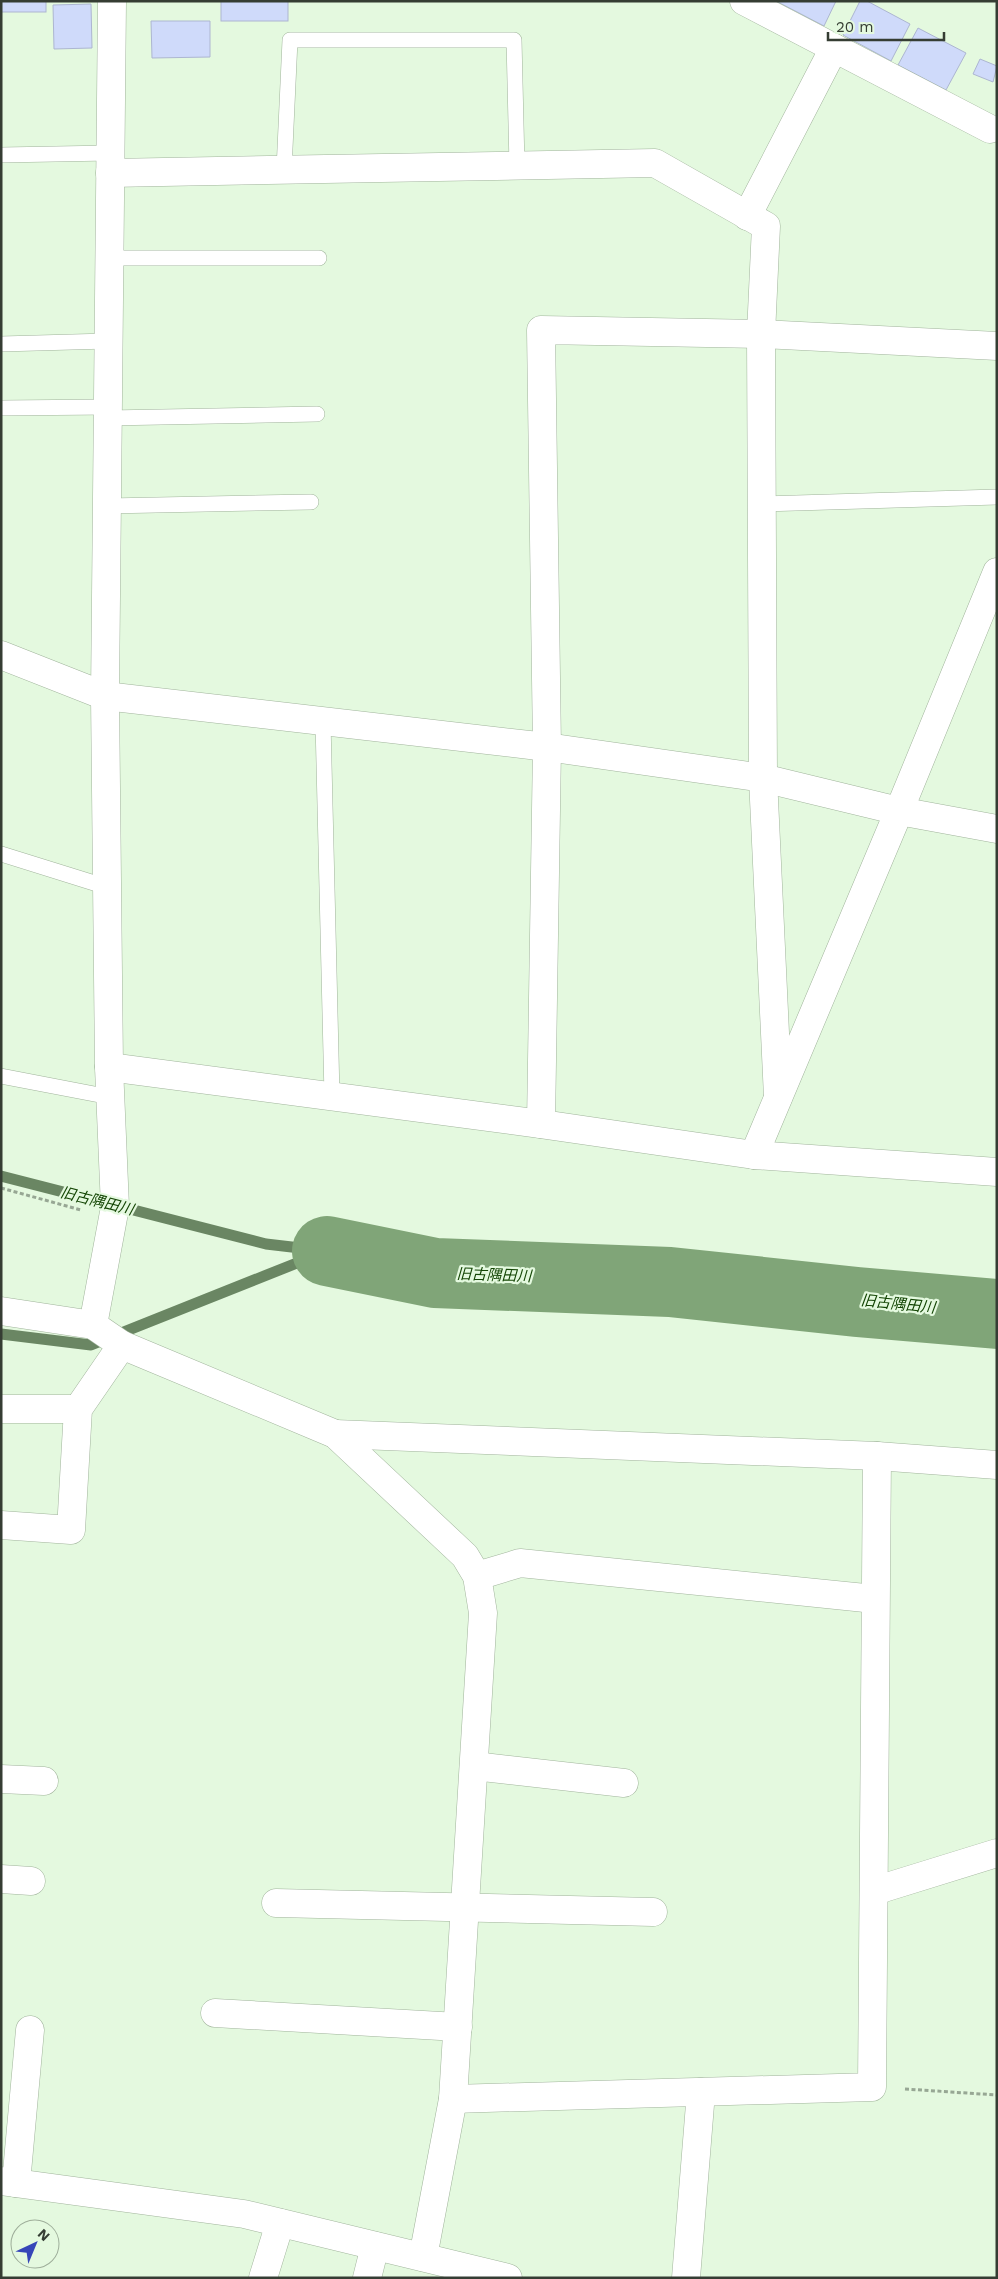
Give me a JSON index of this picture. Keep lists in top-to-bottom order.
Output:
{
  "water": ["旧古隅田川"],
  "scale_bar": "20 m",
  "north": "top right"
}
